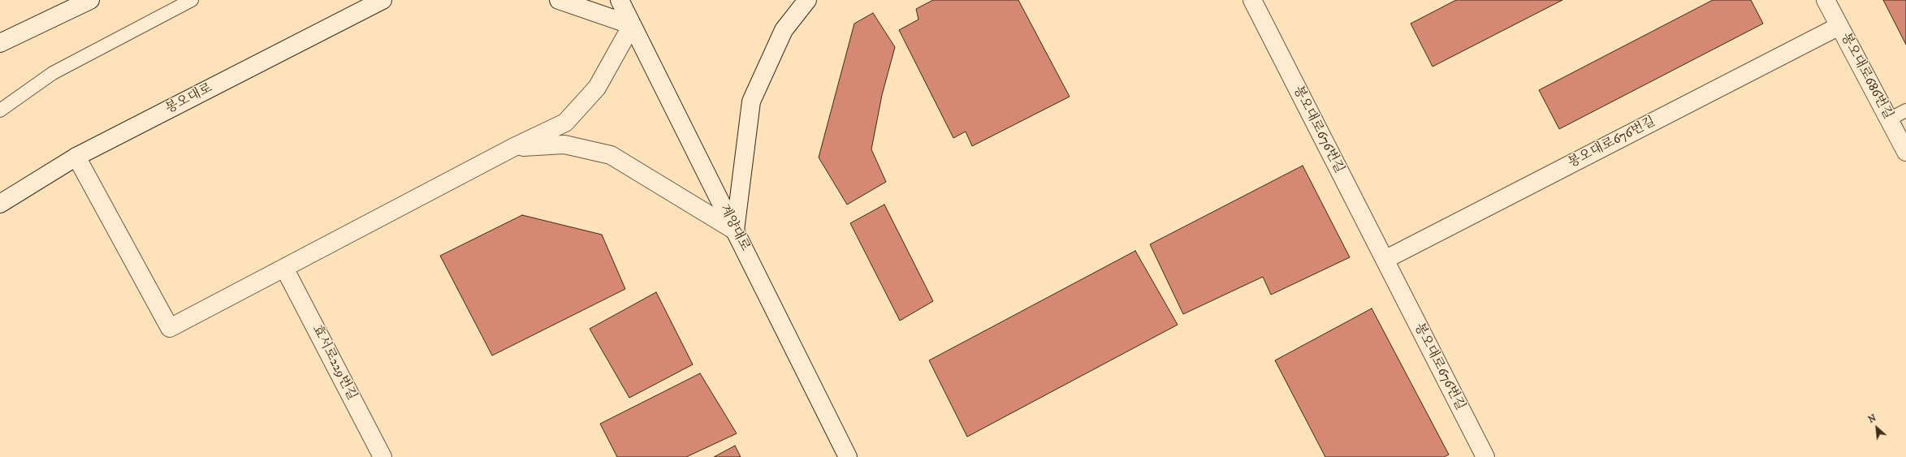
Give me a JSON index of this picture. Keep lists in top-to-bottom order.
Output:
{
  "streets": {
    "street": [
      "봉오대로686번길",
      "봉오대로",
      "봉오대로676번길",
      "계양대로",
      "효서로229번길"
    ]
  },
  "crossings": [
    ["봉오대로686번길", "봉오대로676번길"]
  ],
  "north": "top left"
}
